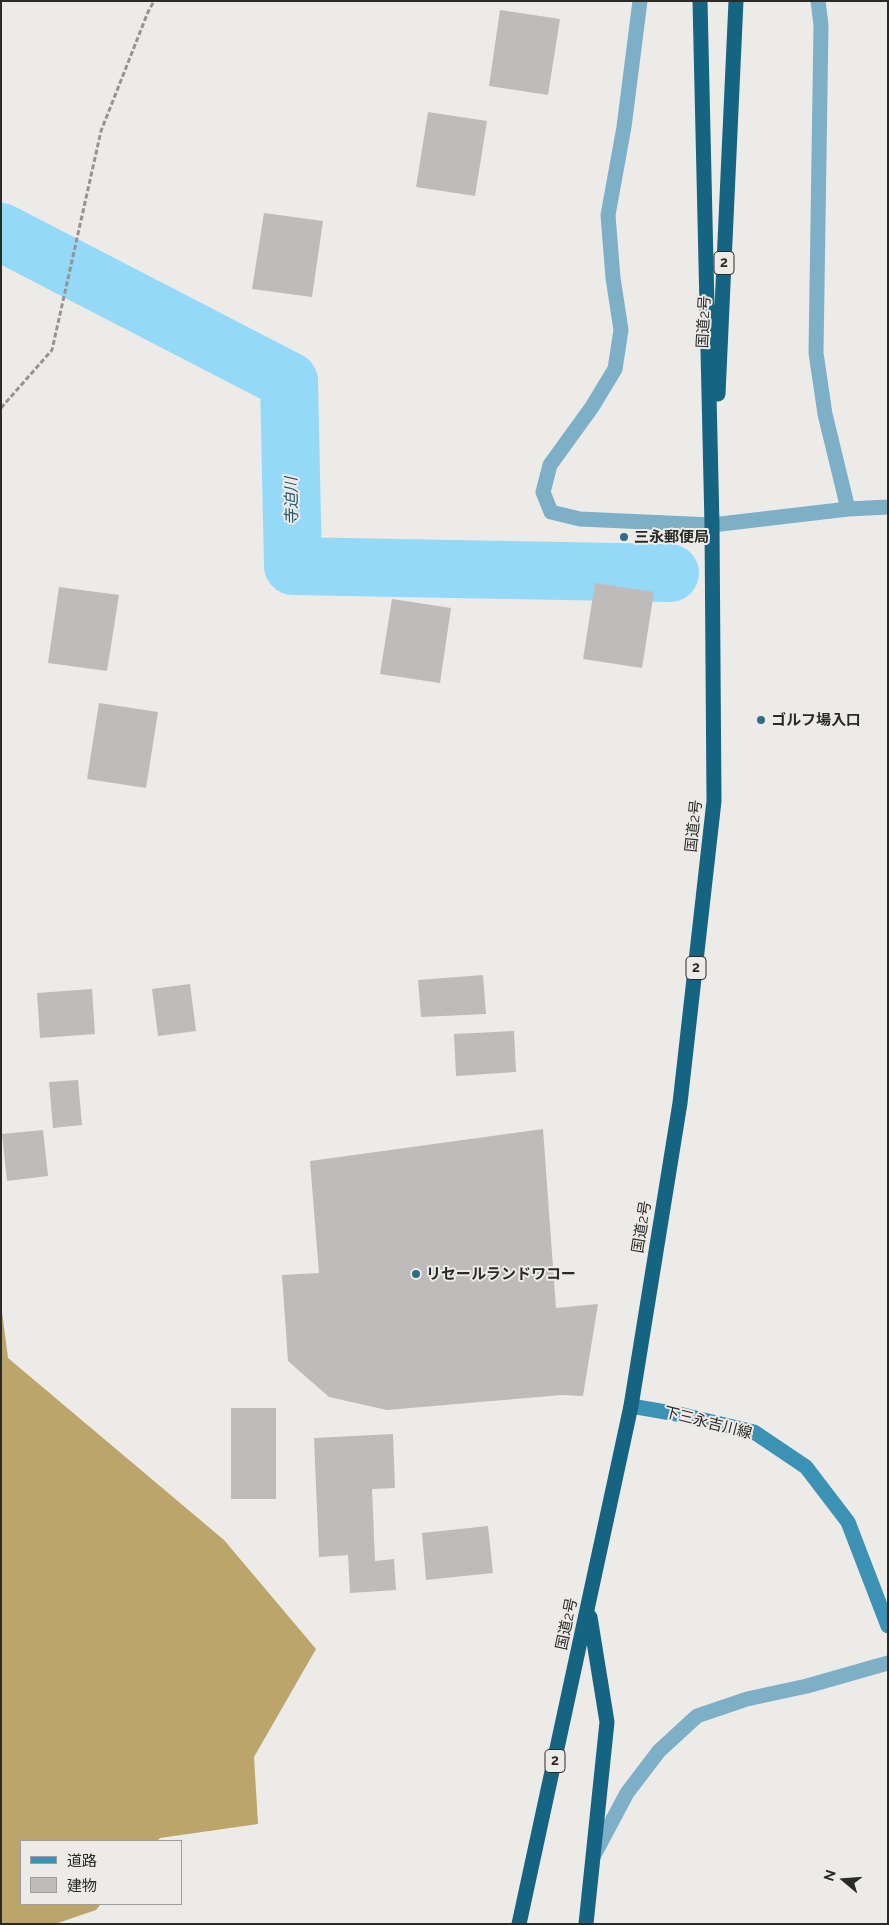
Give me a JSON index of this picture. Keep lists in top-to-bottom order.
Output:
{
  "streets": {
    "highway": ["2", "国道2号"],
    "main road": ["下三永吉川線"]
  },
  "crossings": [
    ["国道2号", "下三永吉川線"]
  ],
  "water": ["寺迫川"],
  "places": ["三永郵便局", "ゴルフ場入口", "リセールランドワコー"],
  "legend": ["道路", "建物"],
  "north": "left"
}
